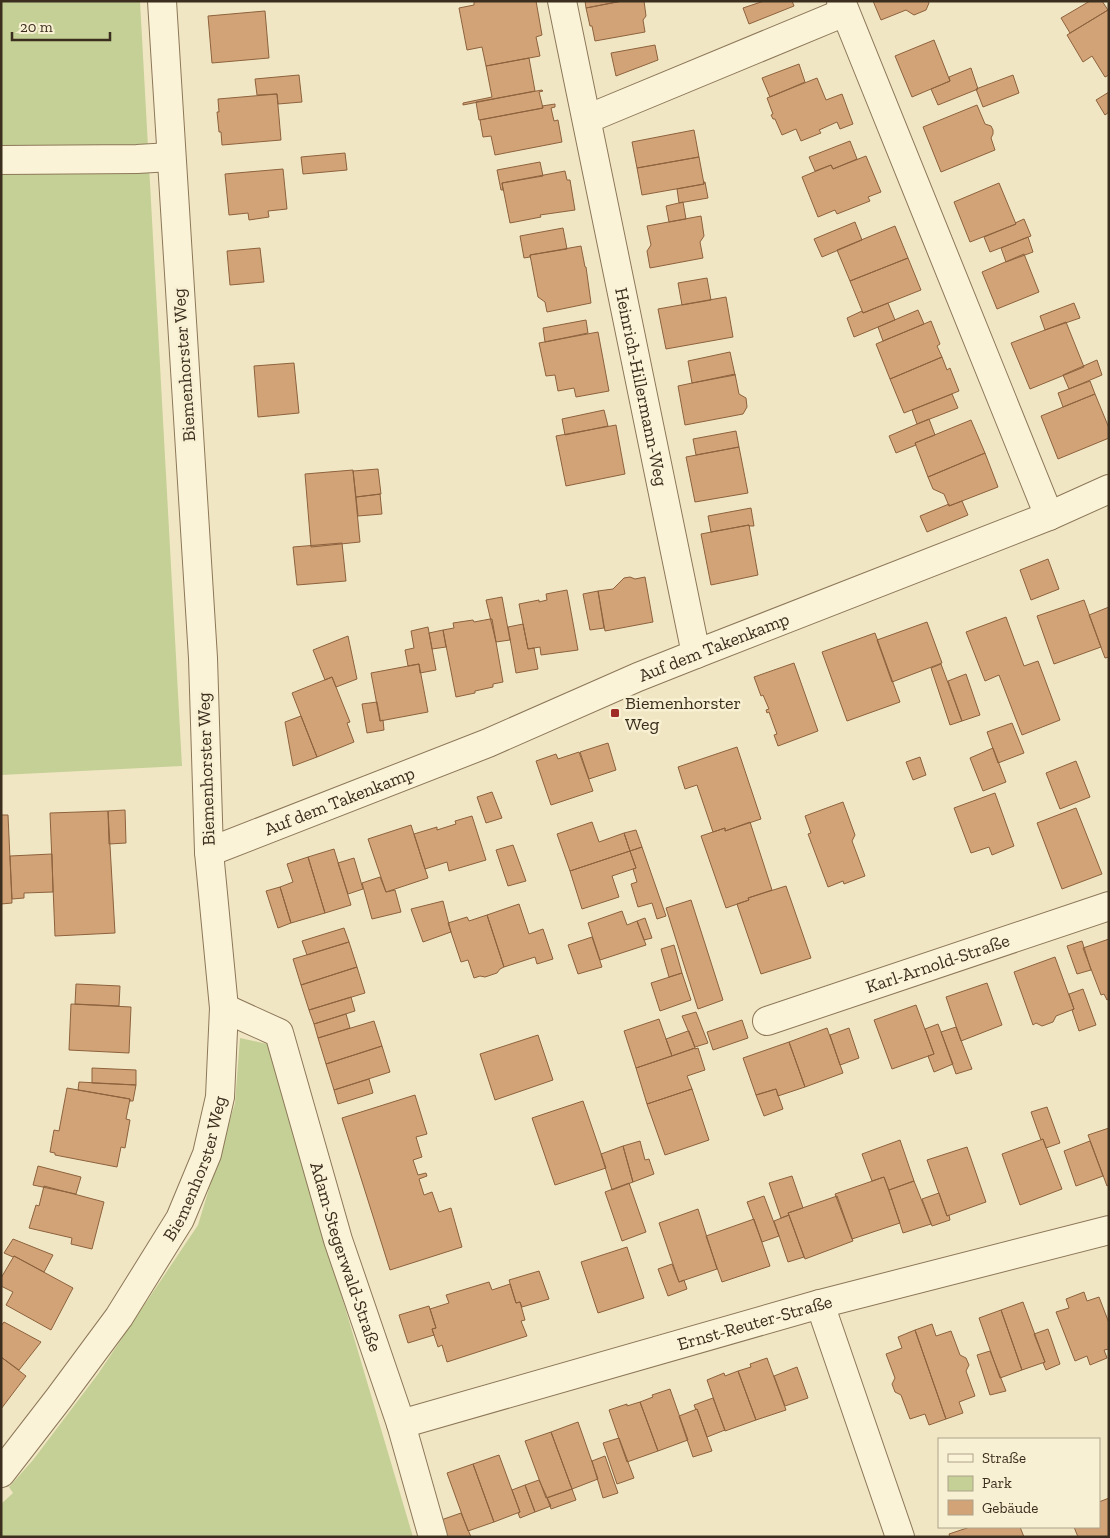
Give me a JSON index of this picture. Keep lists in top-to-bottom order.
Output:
{
  "streets": {
    "street": [
      "Biemenhorster Weg",
      "Heinrich-Hillermann-Weg",
      "Auf dem Takenkamp",
      "Karl-Arnold-Straße",
      "Adam-Stegerwald-Straße",
      "Ernst-Reuter-Straße"
    ]
  },
  "crossings": [
    ["Biemenhorster Weg", "Auf dem Takenkamp"],
    ["Biemenhorster Weg", "Adam-Stegerwald-Straße"],
    ["Heinrich-Hillermann-Weg", "Auf dem Takenkamp"],
    ["Adam-Stegerwald-Straße", "Ernst-Reuter-Straße"]
  ],
  "places": {
    "transit": ["Biemenhorster Weg"]
  },
  "legend": ["Straße", "Park", "Gebäude"],
  "scale_bar": "20 m"
}
